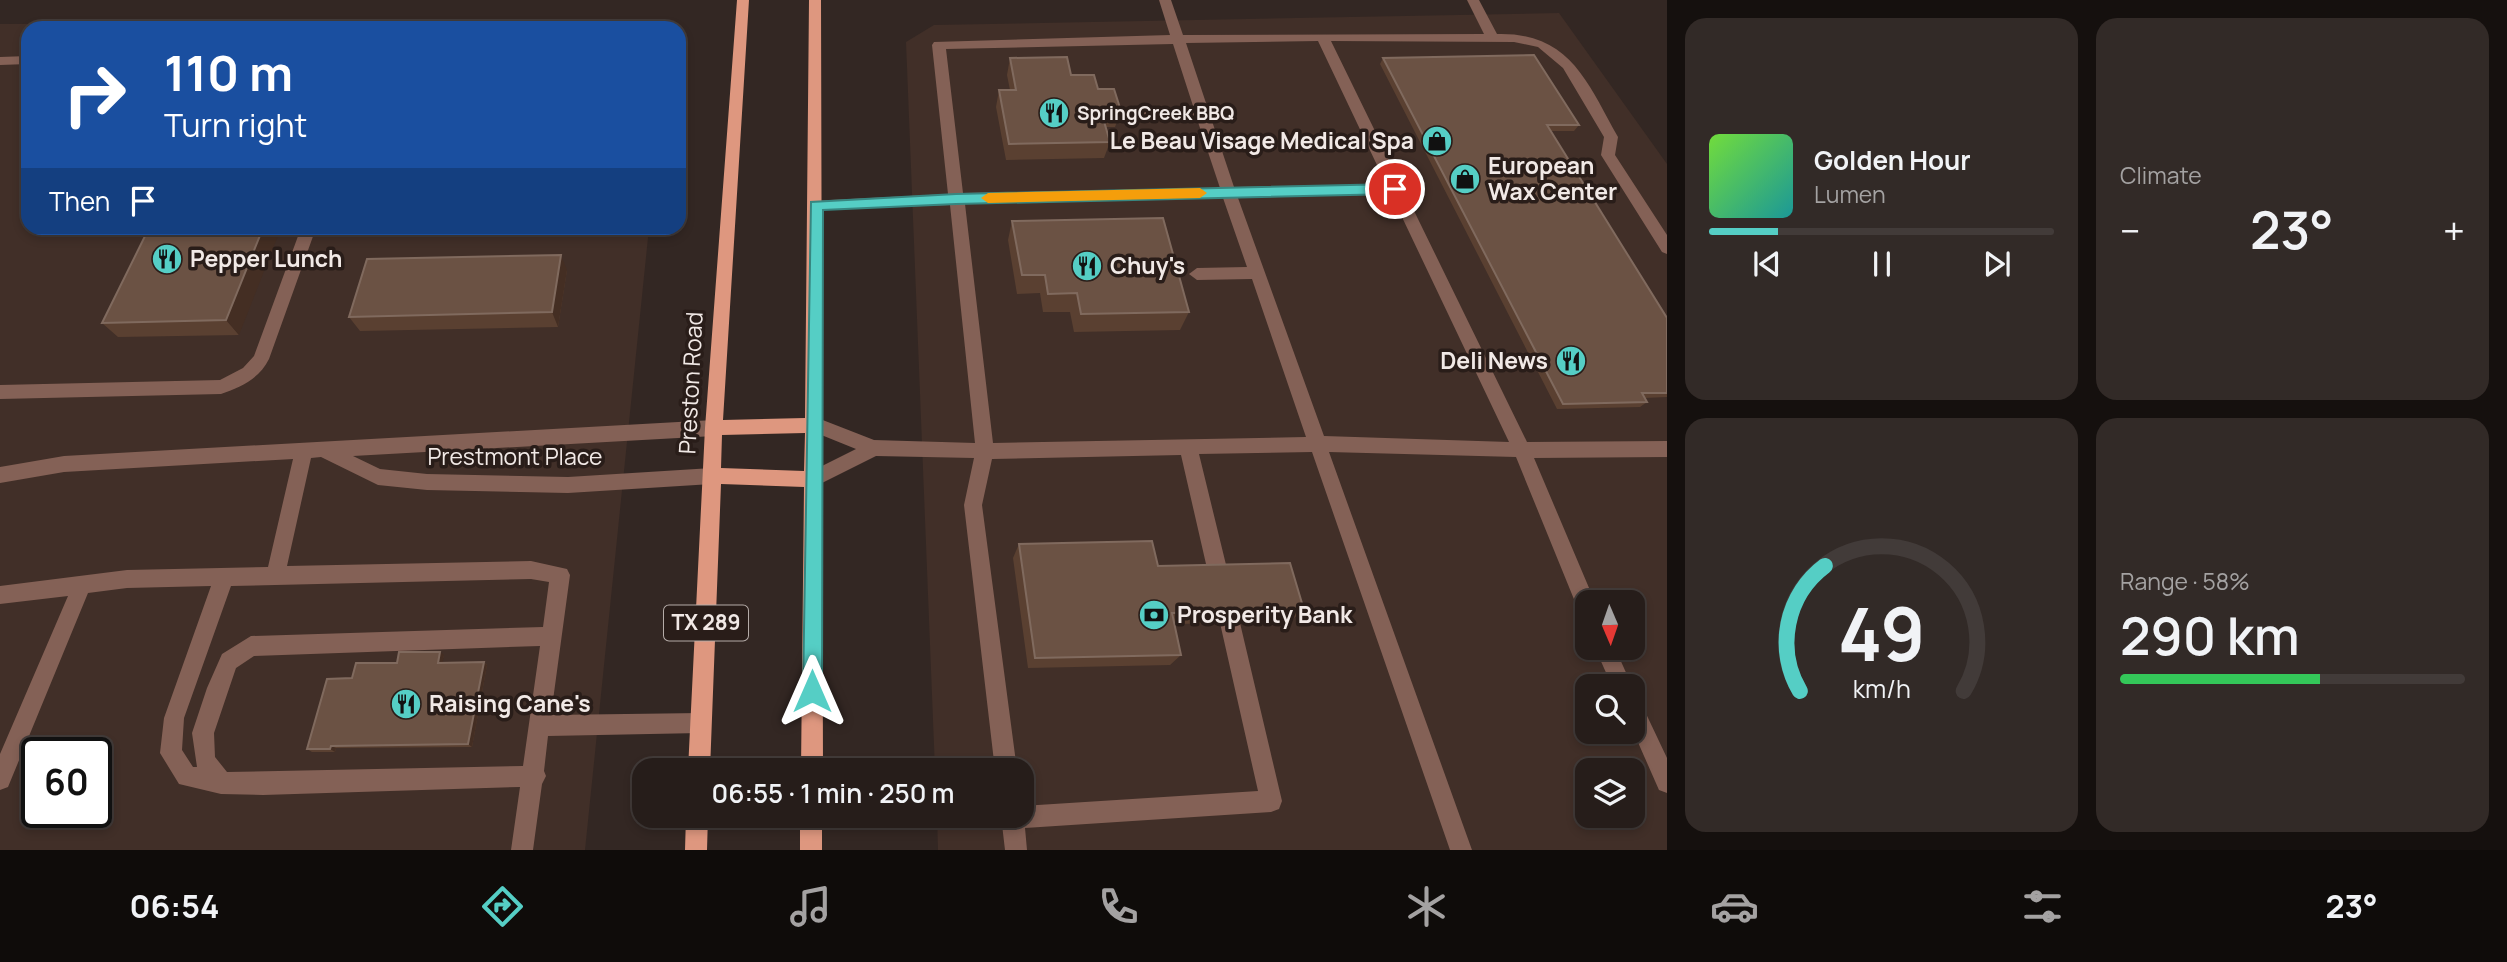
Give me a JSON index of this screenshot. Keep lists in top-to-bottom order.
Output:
{
  "streets": {
    "main road": ["Preston Road", "TX 289"],
    "street": ["Prestmont Place"]
  },
  "crossings": [
    ["Preston Road", "Prestmont Place"]
  ],
  "places": {
    "restaurant": [
      "SpringCreek BBQ",
      "Pepper Lunch",
      "Chuy's",
      "Deli News",
      "Raising Cane's"
    ],
    "shop": ["Le Beau Visage Medical Spa", "European Wax Center"],
    "bank": ["Prosperity Bank"]
  },
  "north": "bottom",
  "page": {
    "tile": [
      "Climate",
      ["Range · 58%", "290 km"]
    ],
    "turn": ["110 m", "Turn right"],
    "song": ["Golden Hour", "Lumen"],
    "then": "Then",
    "heat": ["−", "23°", "+"],
    "limit": "60",
    "trip": "06:55 · 1 min · 250 m",
    "tabs": ["06:54", "23°"],
    "gauge": ["49", "km/h"]
  }
}
